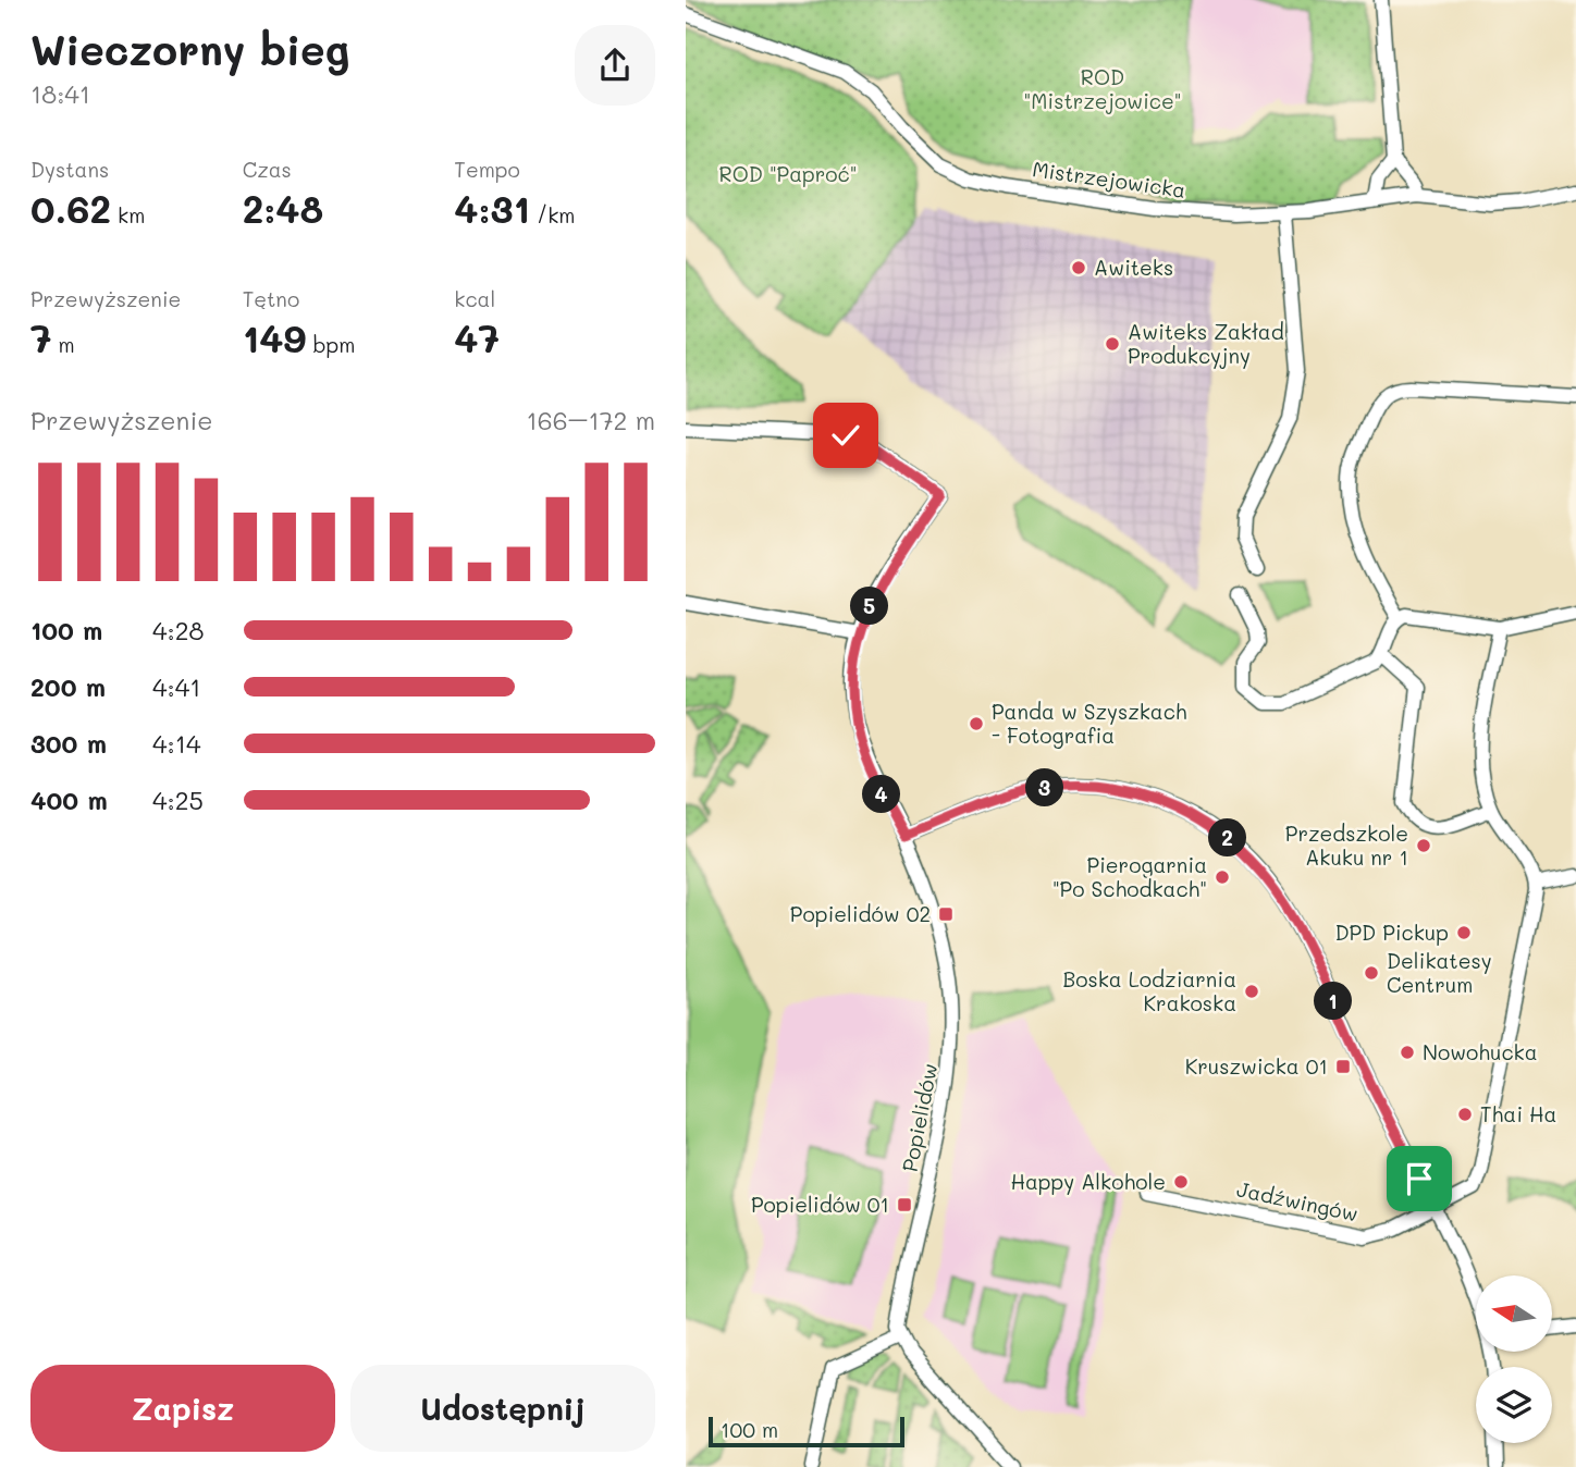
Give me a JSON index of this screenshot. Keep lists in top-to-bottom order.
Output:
{
  "streets": {
    "street": ["Mistrzejowicka", "Popielidów", "Jadźwingów"]
  },
  "parks": ["ROD \"Mistrzejowice\"", "ROD \"Paproć\""],
  "places": {
    "other": [
      "Awiteks",
      "Awiteks Zakład Produkcyjny",
      "Panda w Szyszkach - Fotografia",
      "Przedszkole Akuku nr 1",
      "Pierogarnia \"Po Schodkach\"",
      "DPD Pickup",
      "Delikatesy Centrum",
      "Boska Lodziarnia Krakoska",
      "Nowohucka",
      "Thai Ha",
      "Happy Alkohole"
    ],
    "transit": ["Popielidów 02", "Kruszwicka 01", "Popielidów 01"]
  },
  "scale_bar": "100 m",
  "north": "left",
  "page": {
    "heading": ["Wieczorny bieg", "18:41"],
    "stats": [
      ["Dystans", "0.62 km"],
      ["Czas", "2:48"],
      ["Tempo", "4:31 /km"],
      ["Przewyższenie", "7 m"],
      ["Tętno", "149 bpm"],
      ["kcal", "47"]
    ],
    "chart": ["Przewyższenie", "166–172 m"],
    "pins": [
      "5",
      "3",
      "4",
      "2",
      "1"
    ],
    "list": [
      {
        "name": "100 m",
        "note": "4:28"
      },
      {
        "name": "200 m",
        "note": "4:41"
      },
      {
        "name": "300 m",
        "note": "4:14"
      },
      {
        "name": "400 m",
        "note": "4:25"
      }
    ],
    "buttons": ["Zapisz", "Udostępnij"],
    "scale": "100 m"
  }
}
